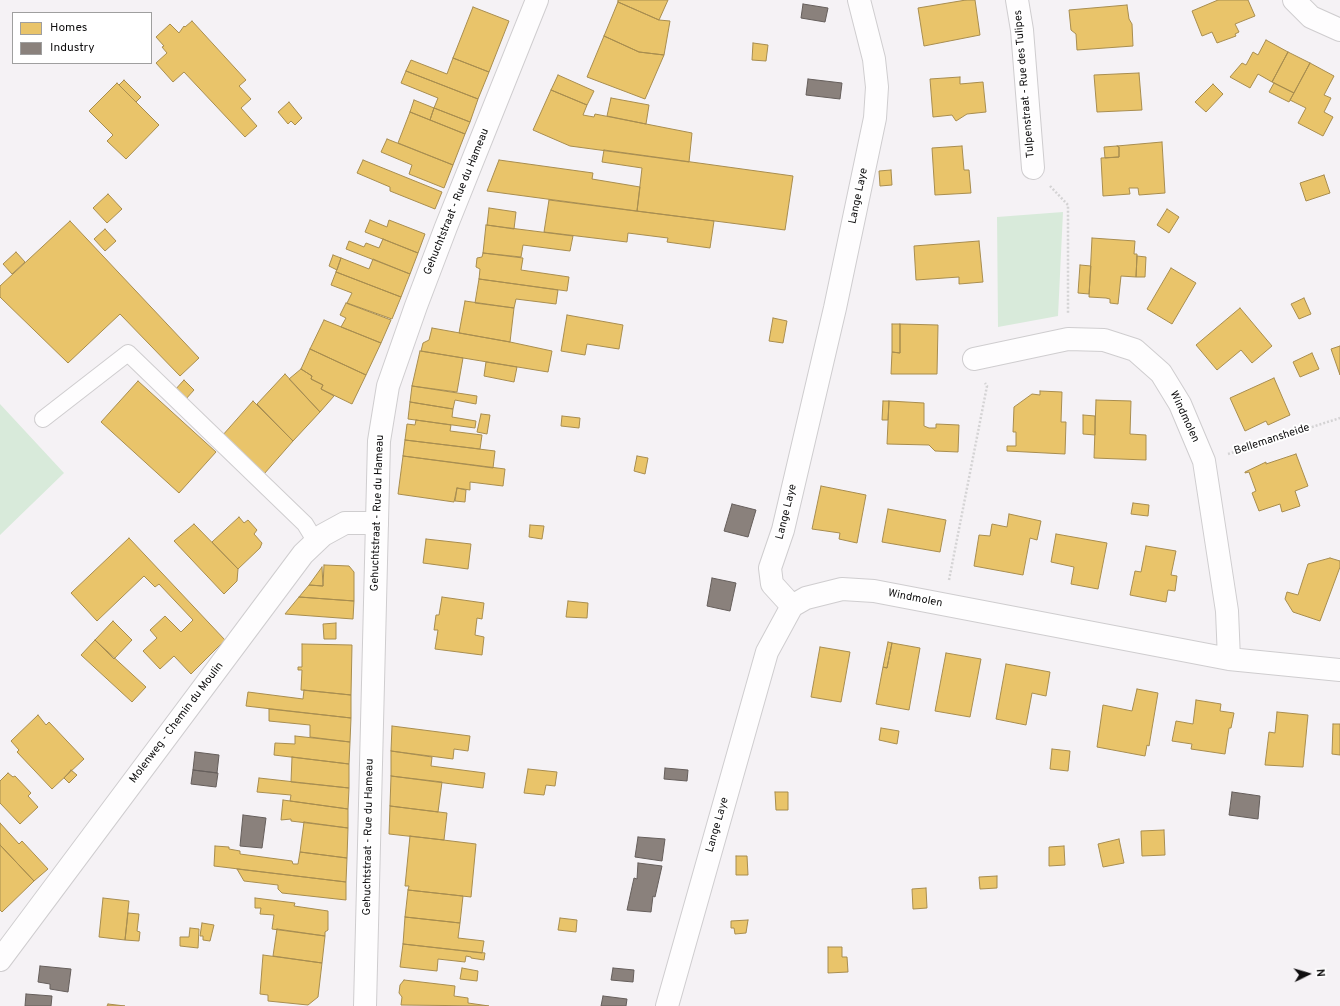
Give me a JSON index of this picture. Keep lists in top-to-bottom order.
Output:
{
  "streets": {
    "street": [
      "Tulpenstraat - Rue des Tulipes",
      "Lange Laye",
      "Gehuchtstraat - Rue du Hameau",
      "Windmolen",
      "Molenweg - Chemin du Moulin"
    ],
    "path": ["Bellemansheide"]
  },
  "crossings": [
    ["Lange Laye", "Windmolen"],
    ["Gehuchtstraat - Rue du Hameau", "Molenweg - Chemin du Moulin"],
    ["Windmolen", "Bellemansheide"]
  ],
  "legend": ["Homes", "Industry"],
  "north": "right"
}
